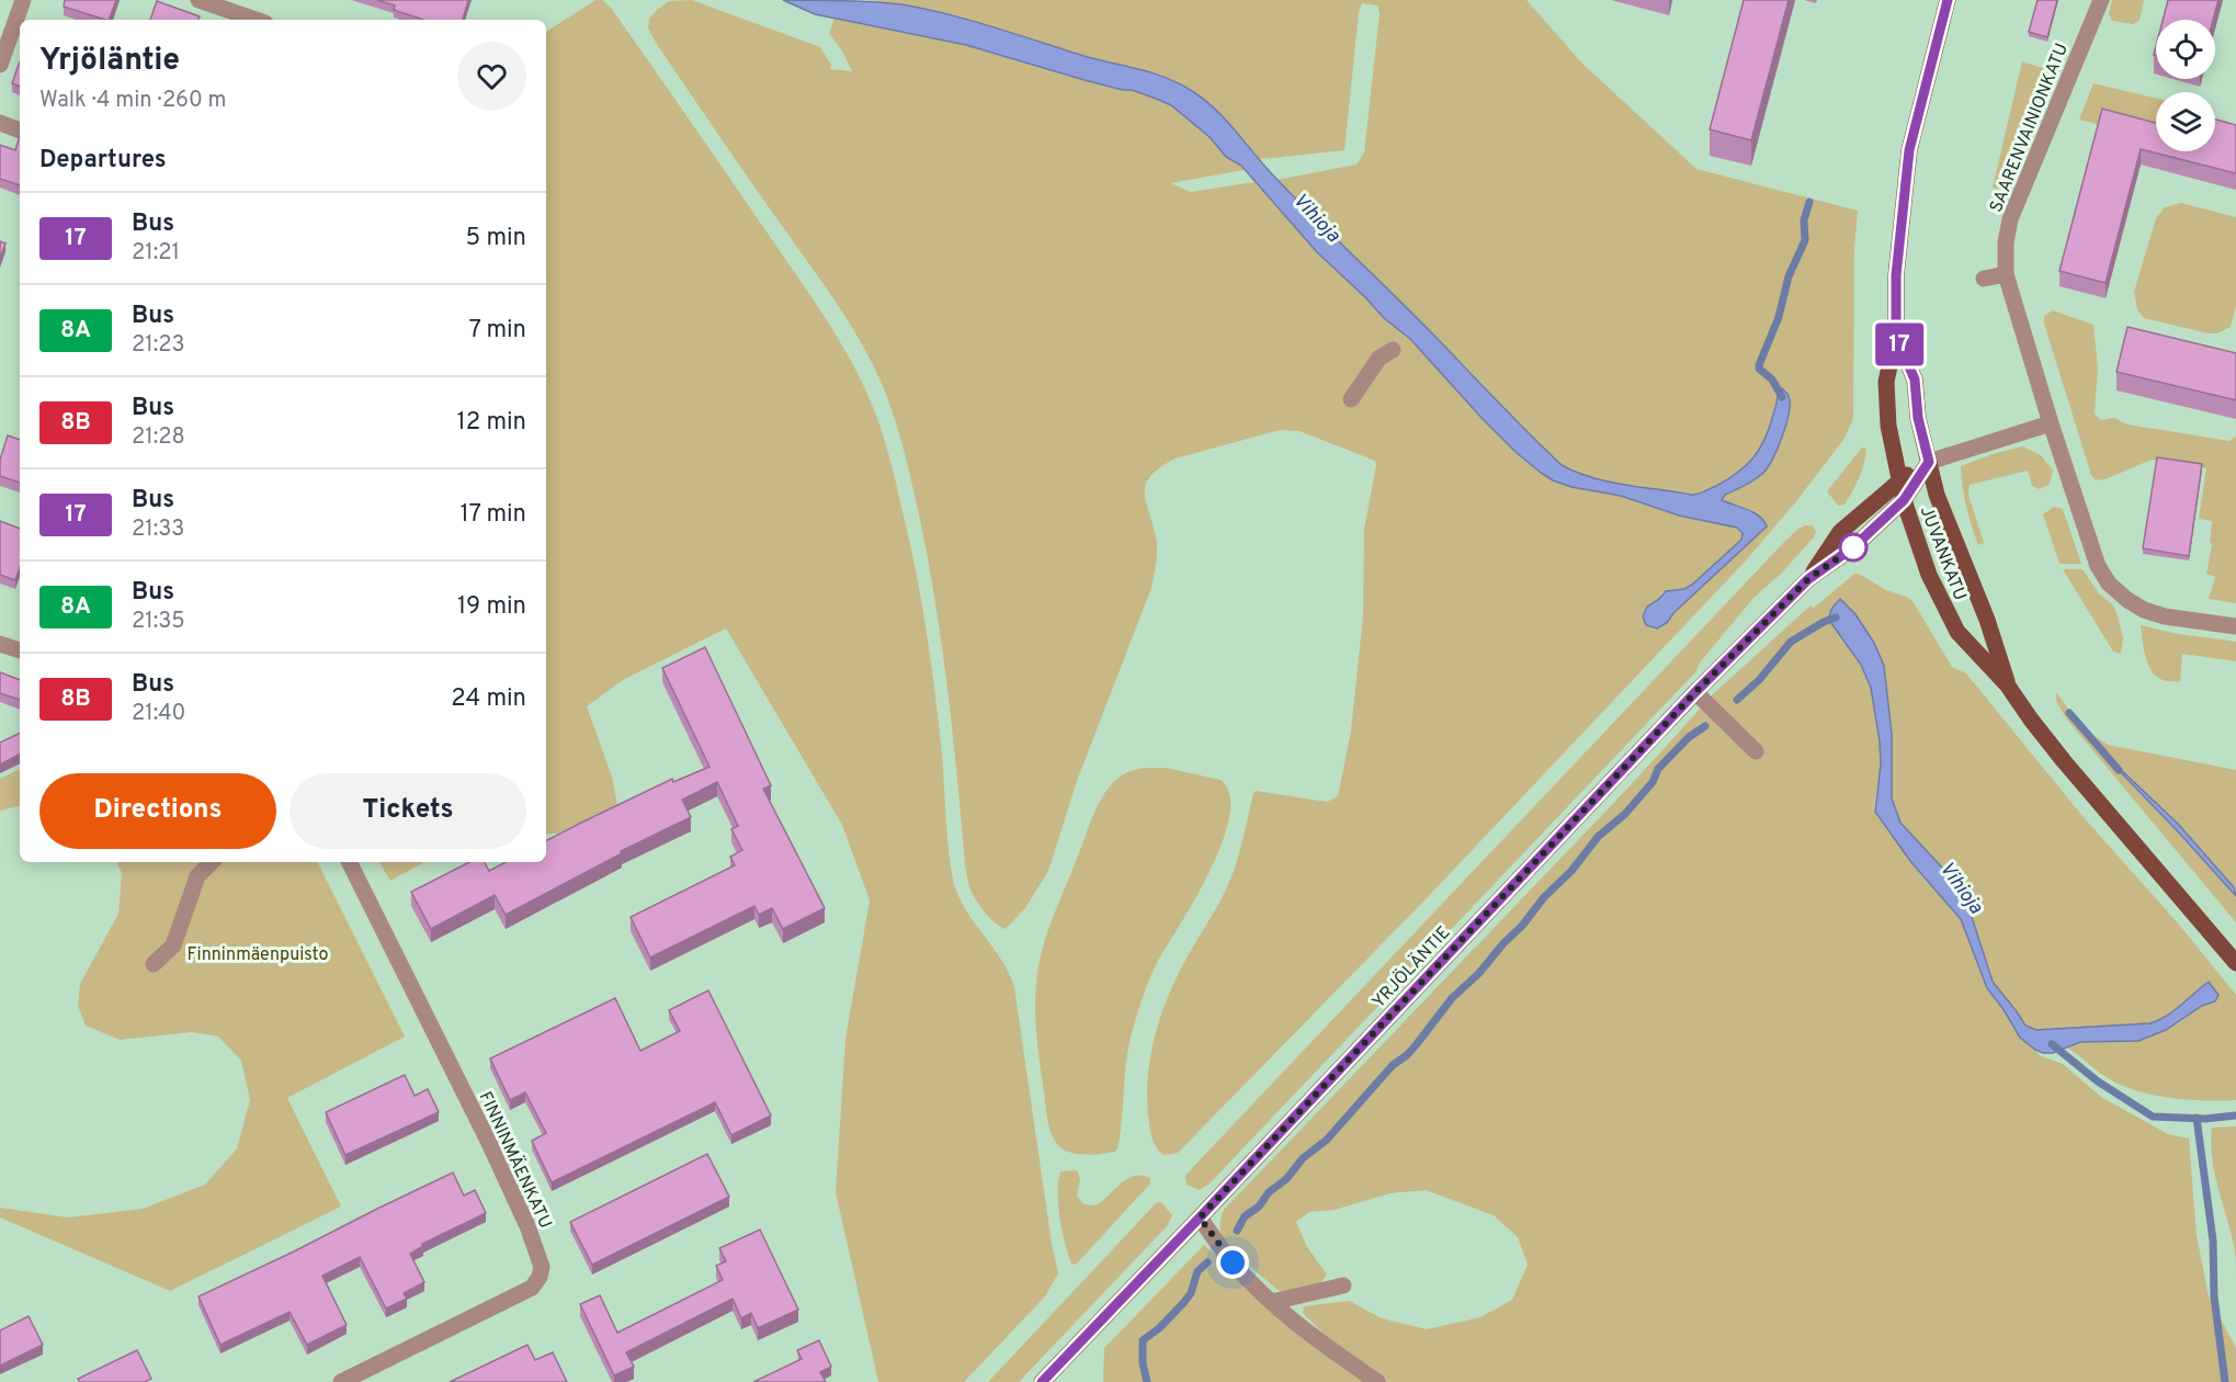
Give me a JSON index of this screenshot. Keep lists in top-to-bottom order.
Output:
{
  "streets": {
    "main road": ["JUVANKATU", "YRJÖLÄNTIE"],
    "street": ["SAARENVAINIONKATU", "FINNINMÄENKATU"]
  },
  "crossings": [
    ["JUVANKATU", "YRJÖLÄNTIE"]
  ],
  "water": ["Vihioja"],
  "parks": ["Finninmäenpuisto"],
  "lines": ["bus line 17"],
  "page": {
    "on_map": "17",
    "heading": [
      ["Yrjöläntie", "Walk · 4 min · 260 m"],
      "Departures"
    ],
    "list": [
      {
        "mark": "17",
        "name": "Bus",
        "note": "21:21",
        "value": "5 min"
      },
      {
        "mark": "8A",
        "name": "Bus",
        "note": "21:23",
        "value": "7 min"
      },
      {
        "mark": "8B",
        "name": "Bus",
        "note": "21:28",
        "value": "12 min"
      },
      {
        "mark": "17",
        "name": "Bus",
        "note": "21:33",
        "value": "17 min"
      },
      {
        "mark": "8A",
        "name": "Bus",
        "note": "21:35",
        "value": "19 min"
      },
      {
        "mark": "8B",
        "name": "Bus",
        "note": "21:40",
        "value": "24 min"
      }
    ],
    "buttons": ["Directions", "Tickets"]
  }
}
